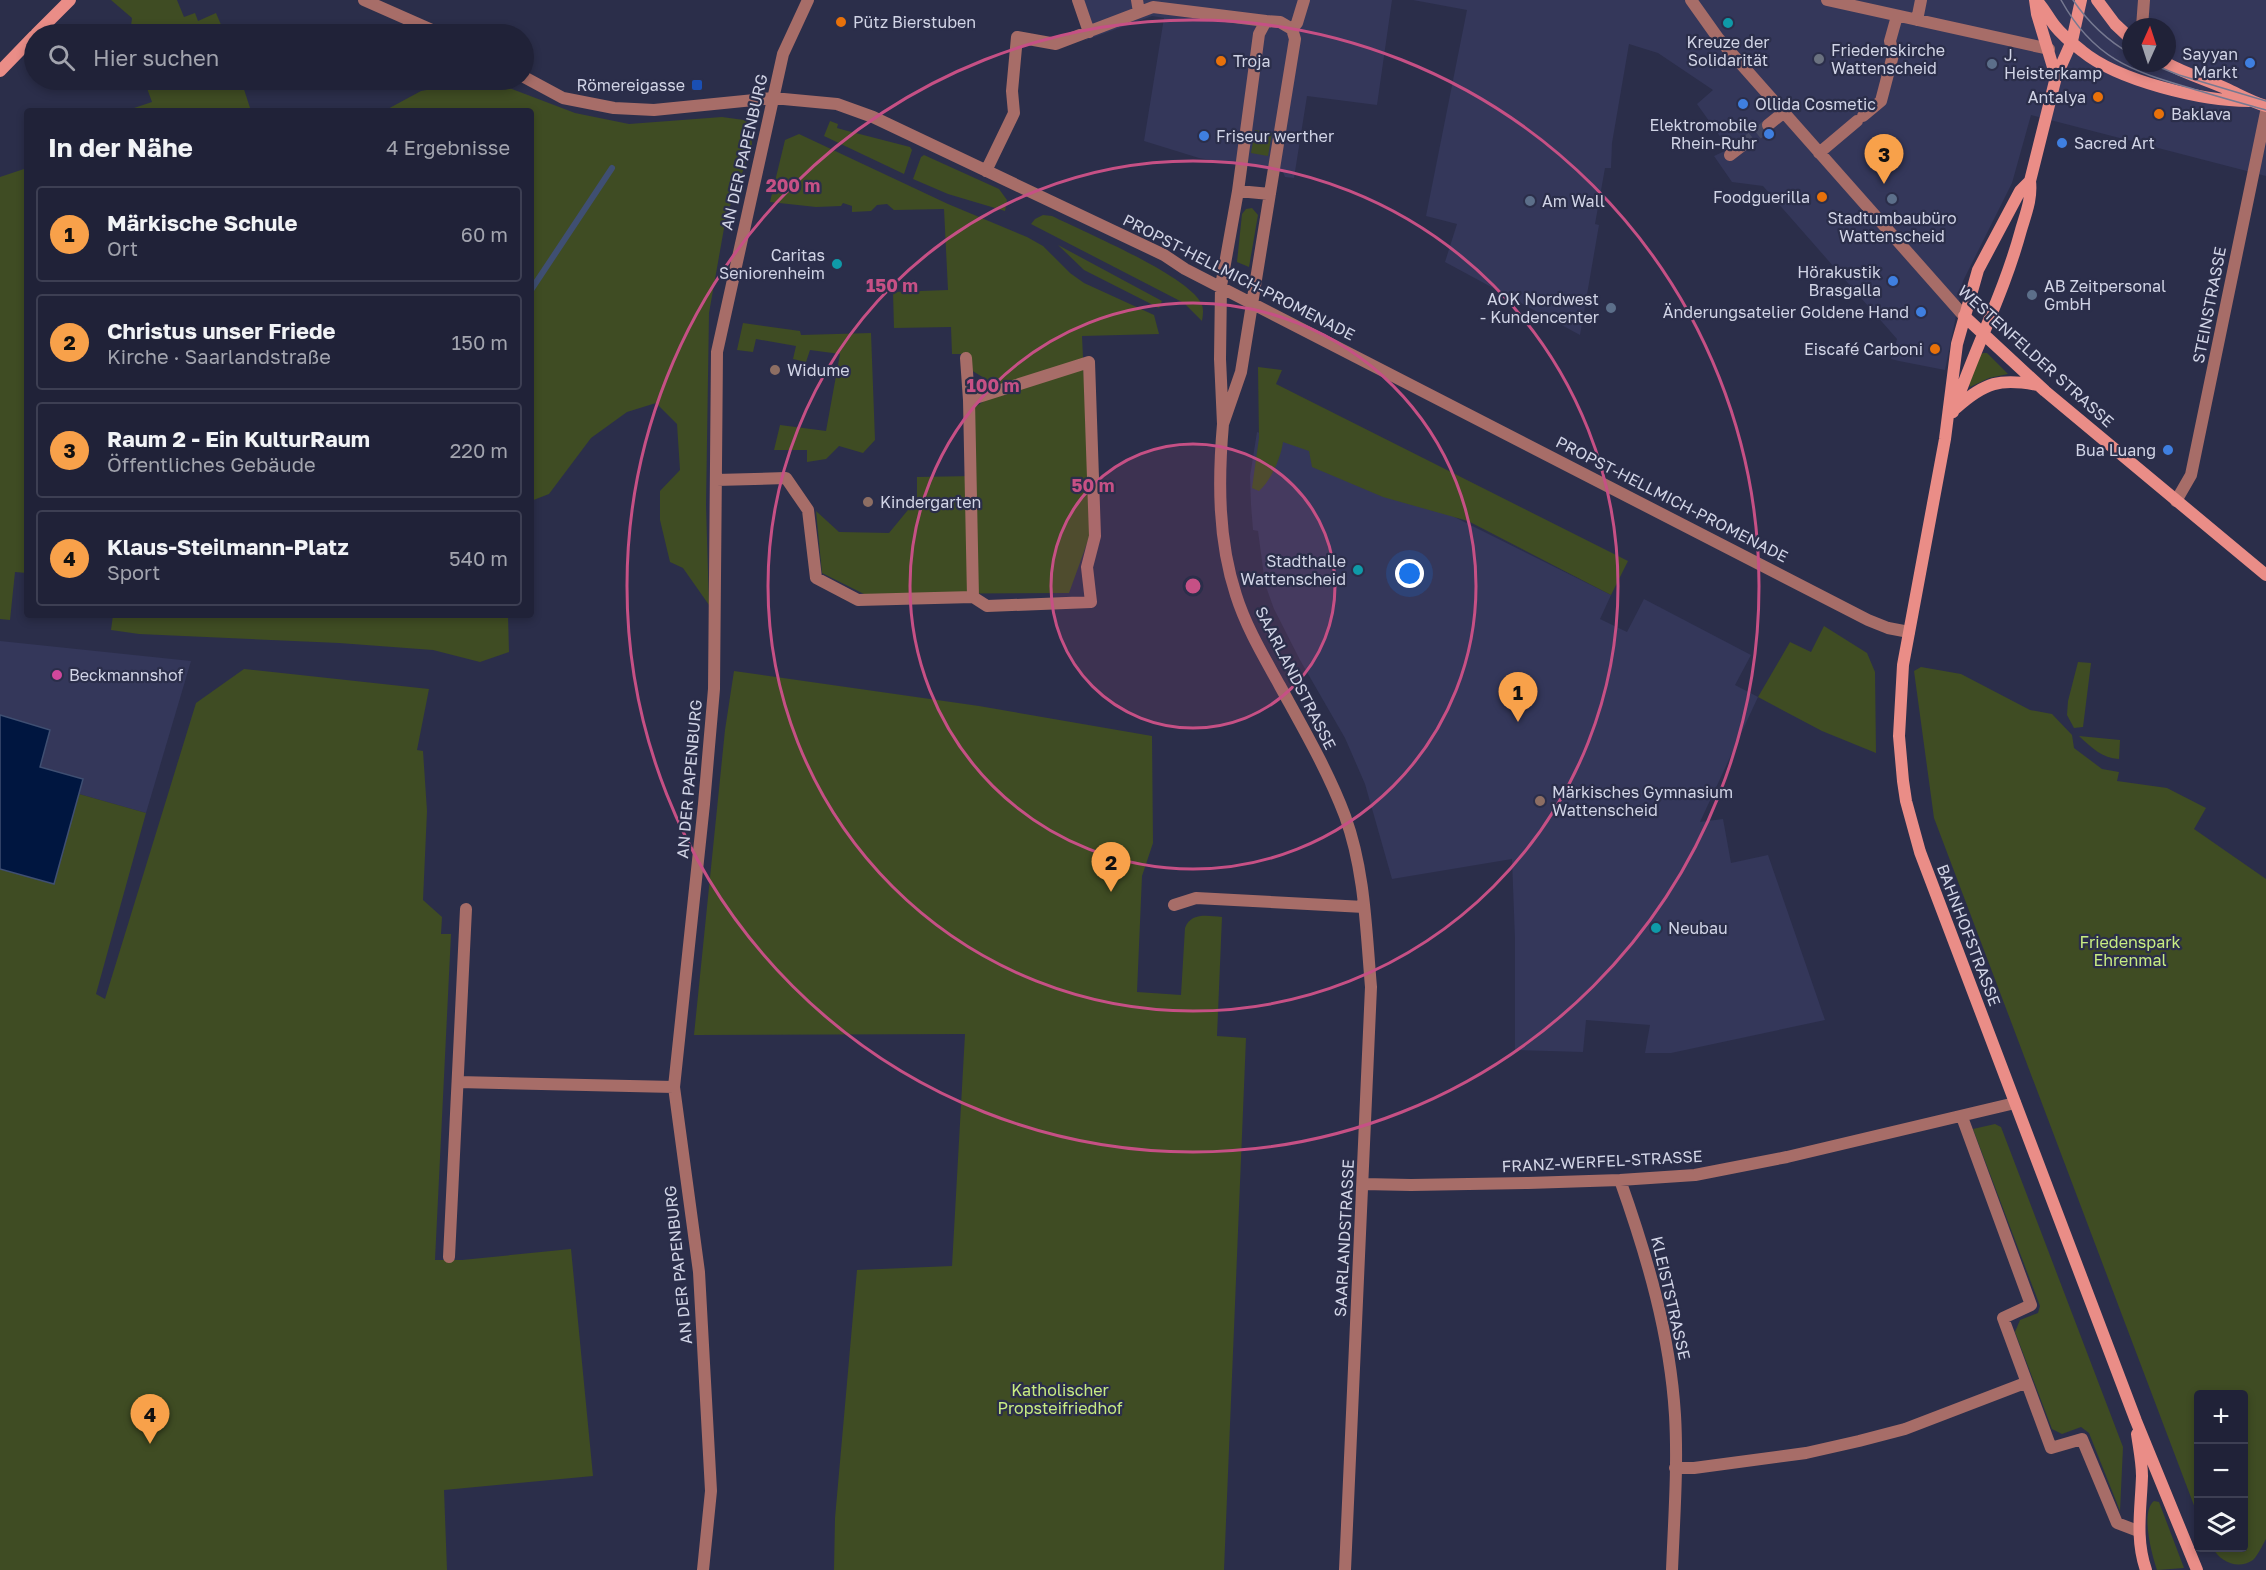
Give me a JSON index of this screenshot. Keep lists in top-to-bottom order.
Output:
{
  "streets": {
    "street": [
      "AN DER PAPENBURG",
      "PROPST-HELLMICH-PROMENADE",
      "STEINSTRASSE",
      "WESTENFELDER STRASSE",
      "SAARLANDSTRASSE",
      "BAHNHOFSTRASSE",
      "FRANZ-WERFEL-STRASSE",
      "KLEISTSTRASSE"
    ]
  },
  "crossings": [
    ["AN DER PAPENBURG", "PROPST-HELLMICH-PROMENADE"],
    ["PROPST-HELLMICH-PROMENADE", "SAARLANDSTRASSE"],
    ["PROPST-HELLMICH-PROMENADE", "BAHNHOFSTRASSE"],
    ["STEINSTRASSE", "WESTENFELDER STRASSE"],
    ["WESTENFELDER STRASSE", "BAHNHOFSTRASSE"],
    ["SAARLANDSTRASSE", "FRANZ-WERFEL-STRASSE"],
    ["BAHNHOFSTRASSE", "FRANZ-WERFEL-STRASSE"],
    ["FRANZ-WERFEL-STRASSE", "KLEISTSTRASSE"]
  ],
  "parks": ["Friedenspark Ehrenmal", "Katholischer Propsteifriedhof"],
  "places": {
    "other": [
      "Pütz Bierstuben",
      "Kreuze der Solidarität",
      "Friedenskirche Wattenscheid",
      "Troja",
      "Sayyan Markt",
      "J. Heisterkamp",
      "Antalya",
      "Ollida Cosmetic",
      "Baklava",
      "Elektromobile Rhein-Ruhr",
      "Friseur werther",
      "Sacred Art",
      "Foodguerilla",
      "Stadtumbaubüro Wattenscheid",
      "Am Wall",
      "Caritas Seniorenheim",
      "Hörakustik Brasgalla",
      "AB Zeitpersonal GmbH",
      "AOK Nordwest - Kundencenter",
      "Änderungsatelier Goldene Hand",
      "Eiscafé Carboni",
      "Widume",
      "Bua Luang",
      "Kindergarten",
      "Stadthalle Wattenscheid",
      "Beckmannshof",
      "Märkisches Gymnasium Wattenscheid",
      "Neubau"
    ],
    "transit": ["Römereigasse"]
  },
  "north": "top",
  "page": {
    "search": "Hier suchen",
    "heading": ["In der Nähe", "4 Ergebnisse"],
    "pins": [
      "3",
      "1",
      "2",
      "4"
    ],
    "list": [
      {
        "mark": "1",
        "name": "Märkische Schule",
        "note": "Ort",
        "value": "60 m"
      },
      {
        "mark": "2",
        "name": "Christus unser Friede",
        "note": "Kirche · Saarlandstraße",
        "value": "150 m"
      },
      {
        "mark": "3",
        "name": "Raum 2 - Ein KulturRaum",
        "note": "Öffentliches Gebäude",
        "value": "220 m"
      },
      {
        "mark": "4",
        "name": "Klaus-Steilmann-Platz",
        "note": "Sport",
        "value": "540 m"
      }
    ],
    "map_buttons": ["+", "−"]
  },
  "rings": [
    "200 m",
    "150 m",
    "100 m",
    "50 m"
  ]
}
